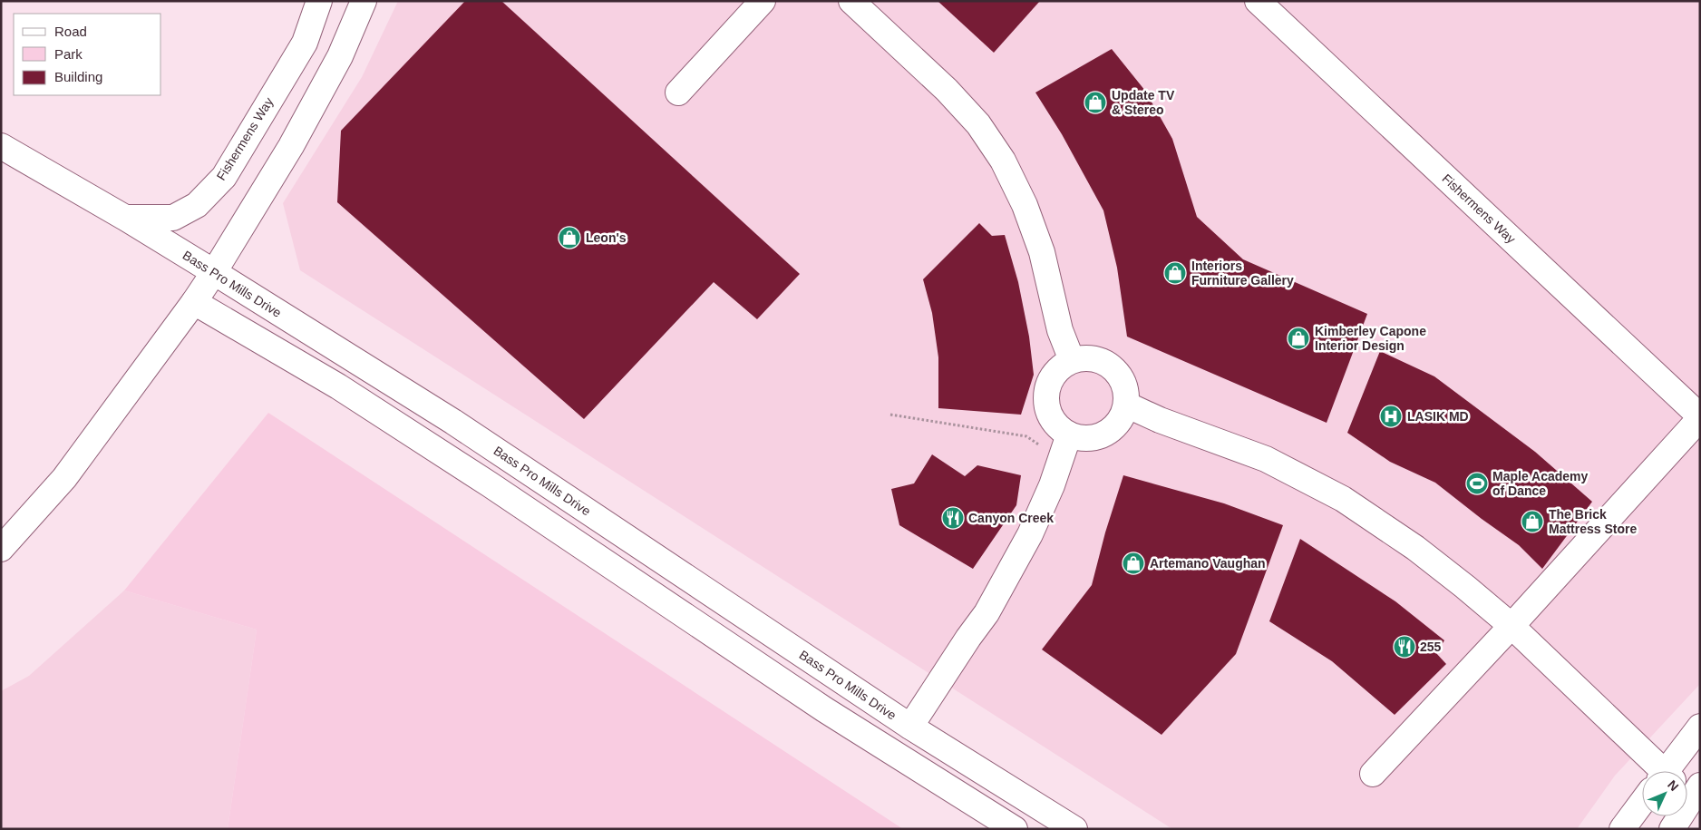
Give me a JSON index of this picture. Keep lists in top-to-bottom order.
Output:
{
  "streets": {
    "main road": ["Fishermens Way", "Bass Pro Mills Drive"]
  },
  "crossings": [
    ["Fishermens Way", "Bass Pro Mills Drive"]
  ],
  "places": {
    "shop": [
      "Update TV & Stereo",
      "Leon's",
      "Interiors Furniture Gallery",
      "Kimberley Capone Interior Design",
      "The Brick Mattress Store",
      "Artemano Vaughan"
    ],
    "hospital": ["LASIK MD"],
    "sports": ["Maple Academy of Dance"],
    "restaurant": ["Canyon Creek", "255"]
  },
  "legend": ["Road", "Park", "Building"],
  "north": "top right"
}
